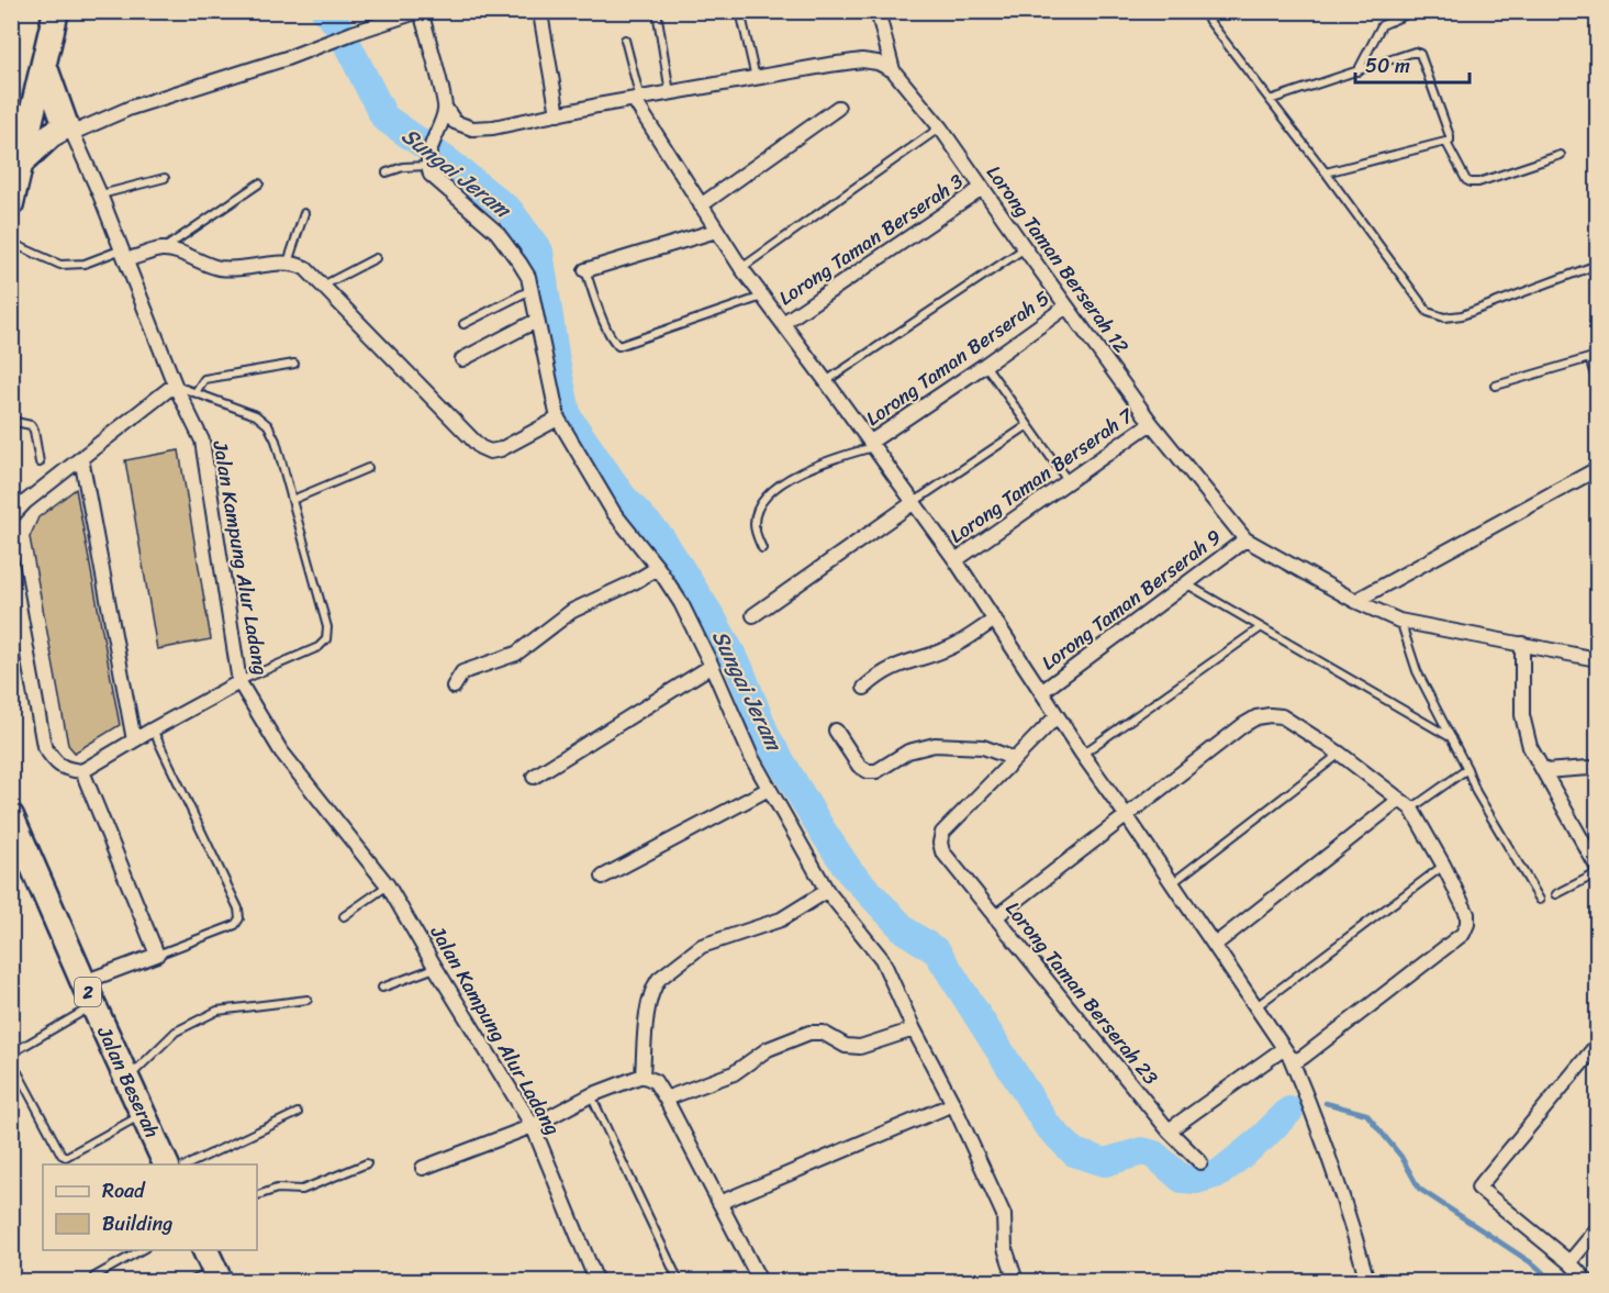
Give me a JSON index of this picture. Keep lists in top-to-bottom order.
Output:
{
  "streets": {
    "highway": ["2", "Jalan Beserah"],
    "street": [
      "Lorong Taman Berserah 3",
      "Lorong Taman Berserah 12",
      "Lorong Taman Berserah 5",
      "Lorong Taman Berserah 7",
      "Jalan Kampung Alur Ladang",
      "Lorong Taman Berserah 9",
      "Lorong Taman Berserah 23"
    ]
  },
  "crossings": [
    ["Lorong Taman Berserah 3", "Lorong Taman Berserah 12"],
    ["Lorong Taman Berserah 12", "Lorong Taman Berserah 5"],
    ["Lorong Taman Berserah 12", "Lorong Taman Berserah 7"],
    ["Lorong Taman Berserah 12", "Lorong Taman Berserah 9"]
  ],
  "water": ["Sungai Jeram"],
  "legend": ["Road", "Building"],
  "scale_bar": "50 m"
}
